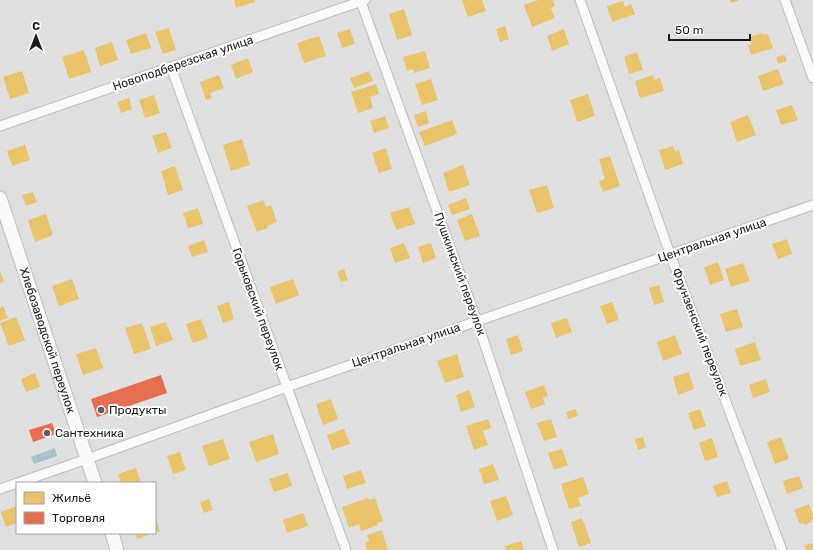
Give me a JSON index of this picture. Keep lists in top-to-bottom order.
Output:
{
  "streets": {
    "street": [
      "Новоподберезская улица",
      "Центральная улица",
      "Пушкинский переулок",
      "Горьковский переулок",
      "Фрунзенский переулок",
      "Хлебозаводской переулок"
    ]
  },
  "crossings": [
    ["Новоподберезская улица", "Пушкинский переулок"],
    ["Новоподберезская улица", "Горьковский переулок"],
    ["Центральная улица", "Пушкинский переулок"],
    ["Центральная улица", "Горьковский переулок"],
    ["Центральная улица", "Фрунзенский переулок"],
    ["Центральная улица", "Хлебозаводской переулок"]
  ],
  "places": ["Продукты", "Сантехника"],
  "legend": ["Жильё", "Торговля"],
  "scale_bar": "50 m",
  "north": "top"
}
